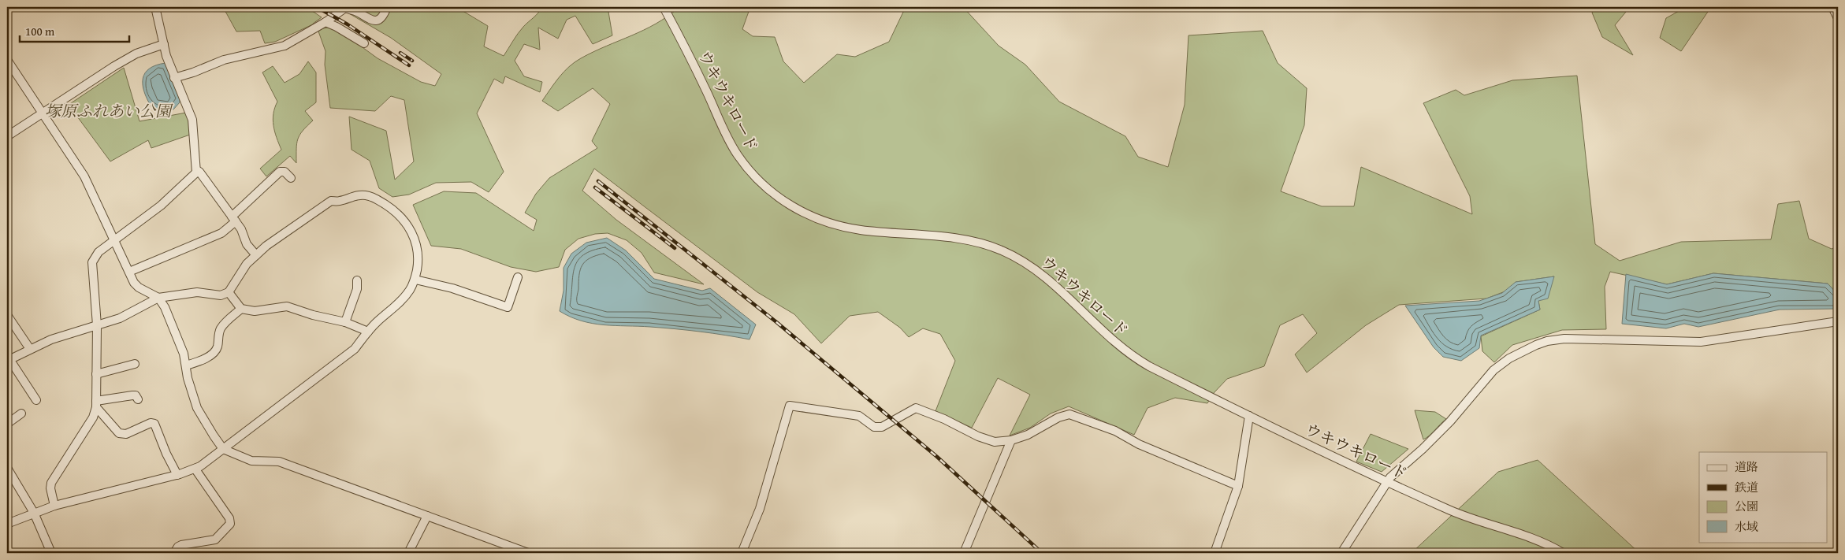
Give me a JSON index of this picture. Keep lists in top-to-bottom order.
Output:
{
  "streets": {
    "street": ["ウキウキロード"]
  },
  "parks": ["塚原ふれあい公園"],
  "legend": [
    "道路",
    "鉄道",
    "公園",
    "水域"
  ],
  "scale_bar": "100 m"
}
